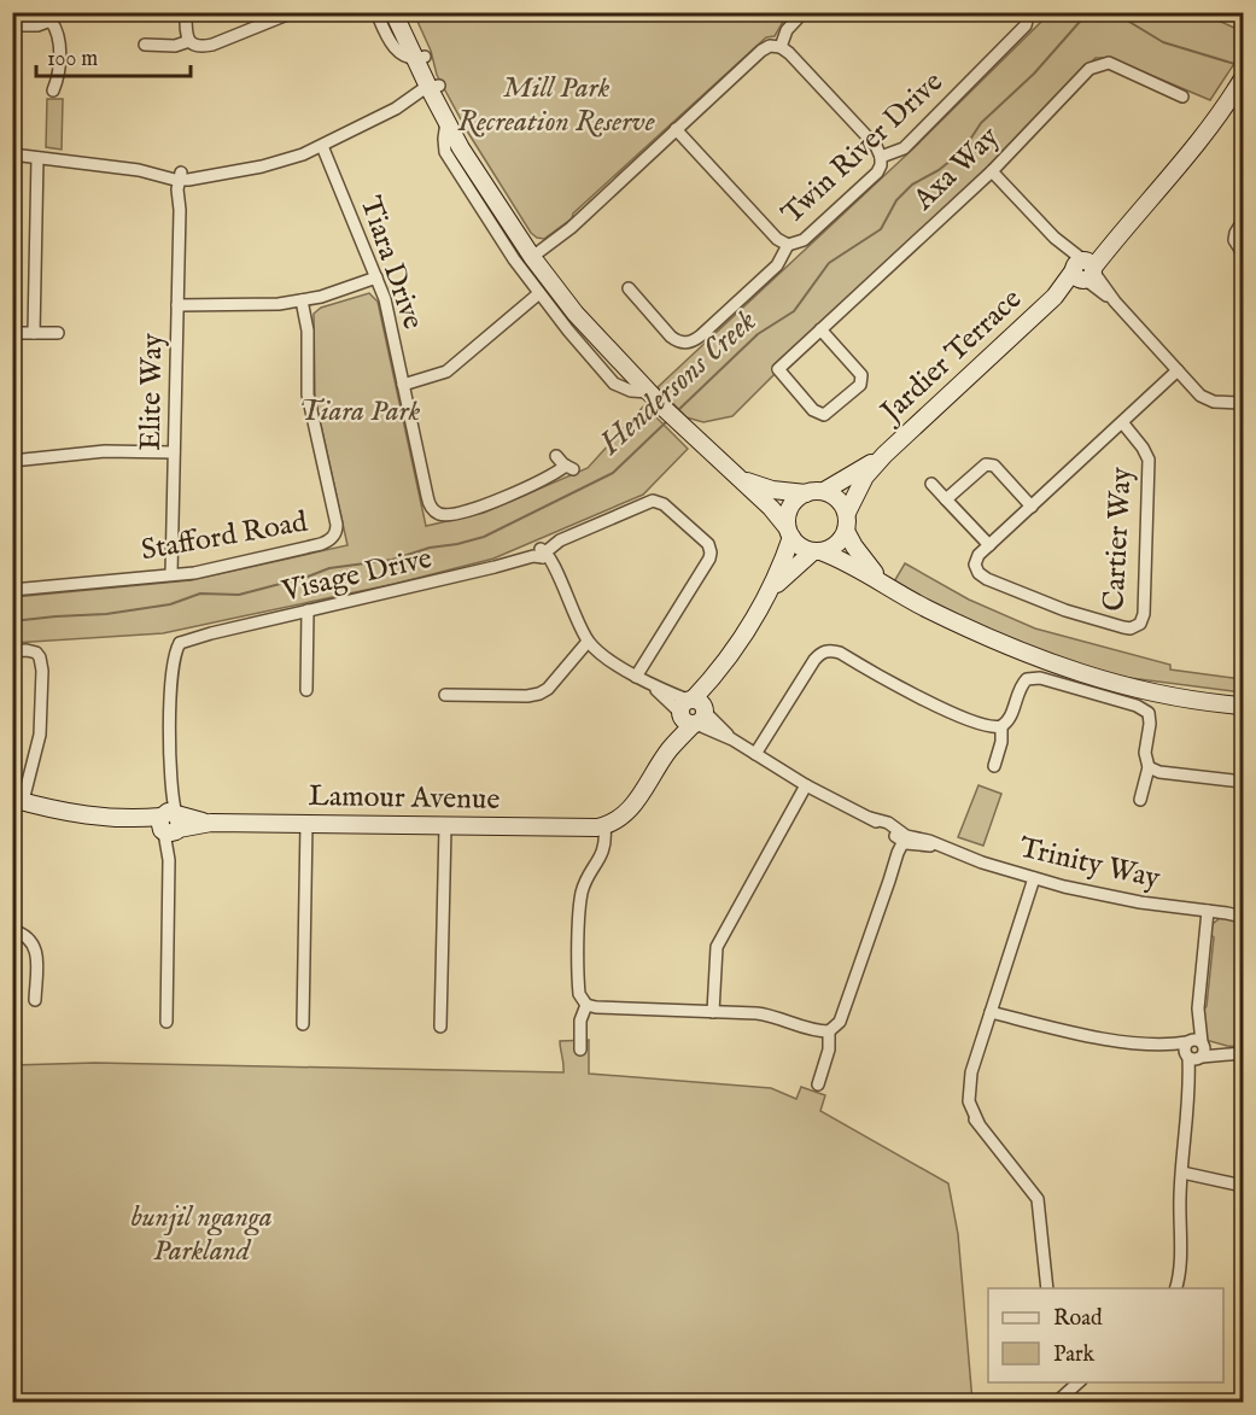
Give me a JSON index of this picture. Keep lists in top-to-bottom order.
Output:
{
  "streets": {
    "street": [
      "Twin River Drive",
      "Axa Way",
      "Tiara Drive",
      "Jardier Terrace",
      "Elite Way",
      "Stafford Road",
      "Cartier Way",
      "Visage Drive",
      "Lamour Avenue",
      "Trinity Way"
    ]
  },
  "crossings": [
    ["Elite Way", "Stafford Road"],
    ["Visage Drive", "Lamour Avenue"]
  ],
  "water": ["Hendersons Creek"],
  "parks": ["Mill Park Recreation Reserve", "Tiara Park", "bunjil nganga Parkland"],
  "legend": ["Road", "Park"],
  "scale_bar": "100 m"
}
